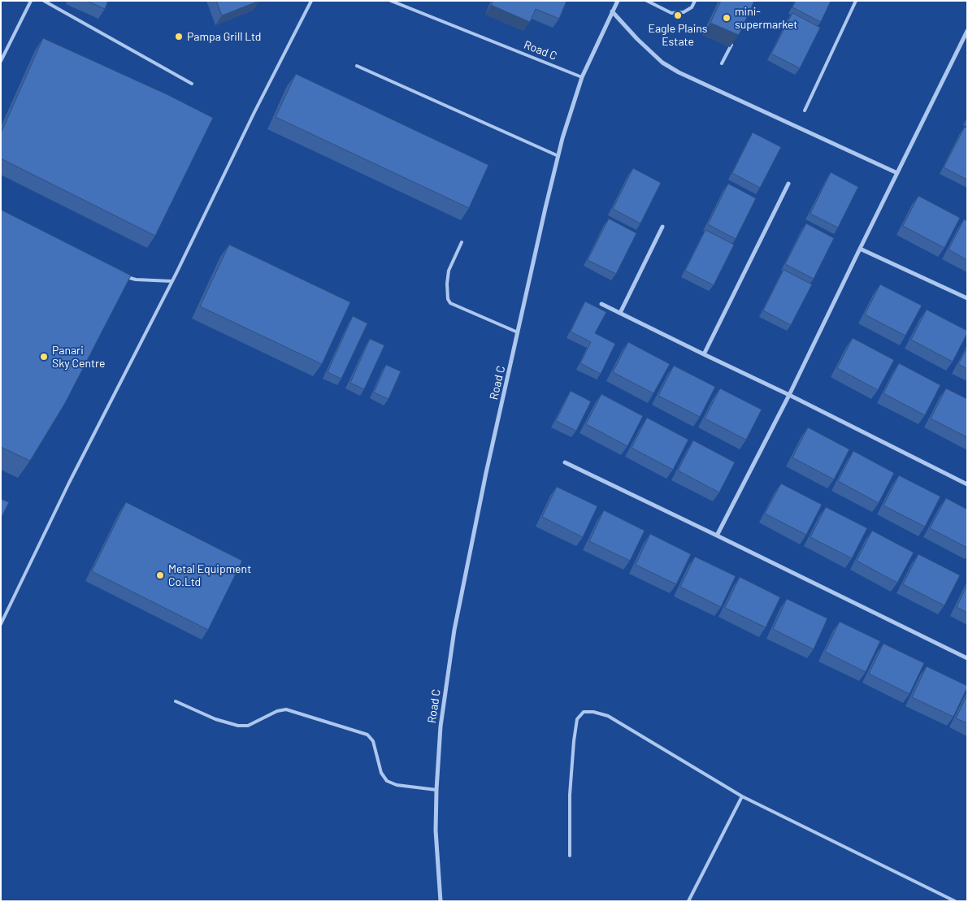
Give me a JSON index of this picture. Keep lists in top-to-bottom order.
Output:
{
  "streets": {
    "street": ["Road C"]
  },
  "places": [
    "Eagle Plains Estate",
    "mini- supermarket",
    "Pampa Grill Ltd",
    "Panari Sky Centre",
    "Metal Equipment Co.Ltd"
  ]
}
